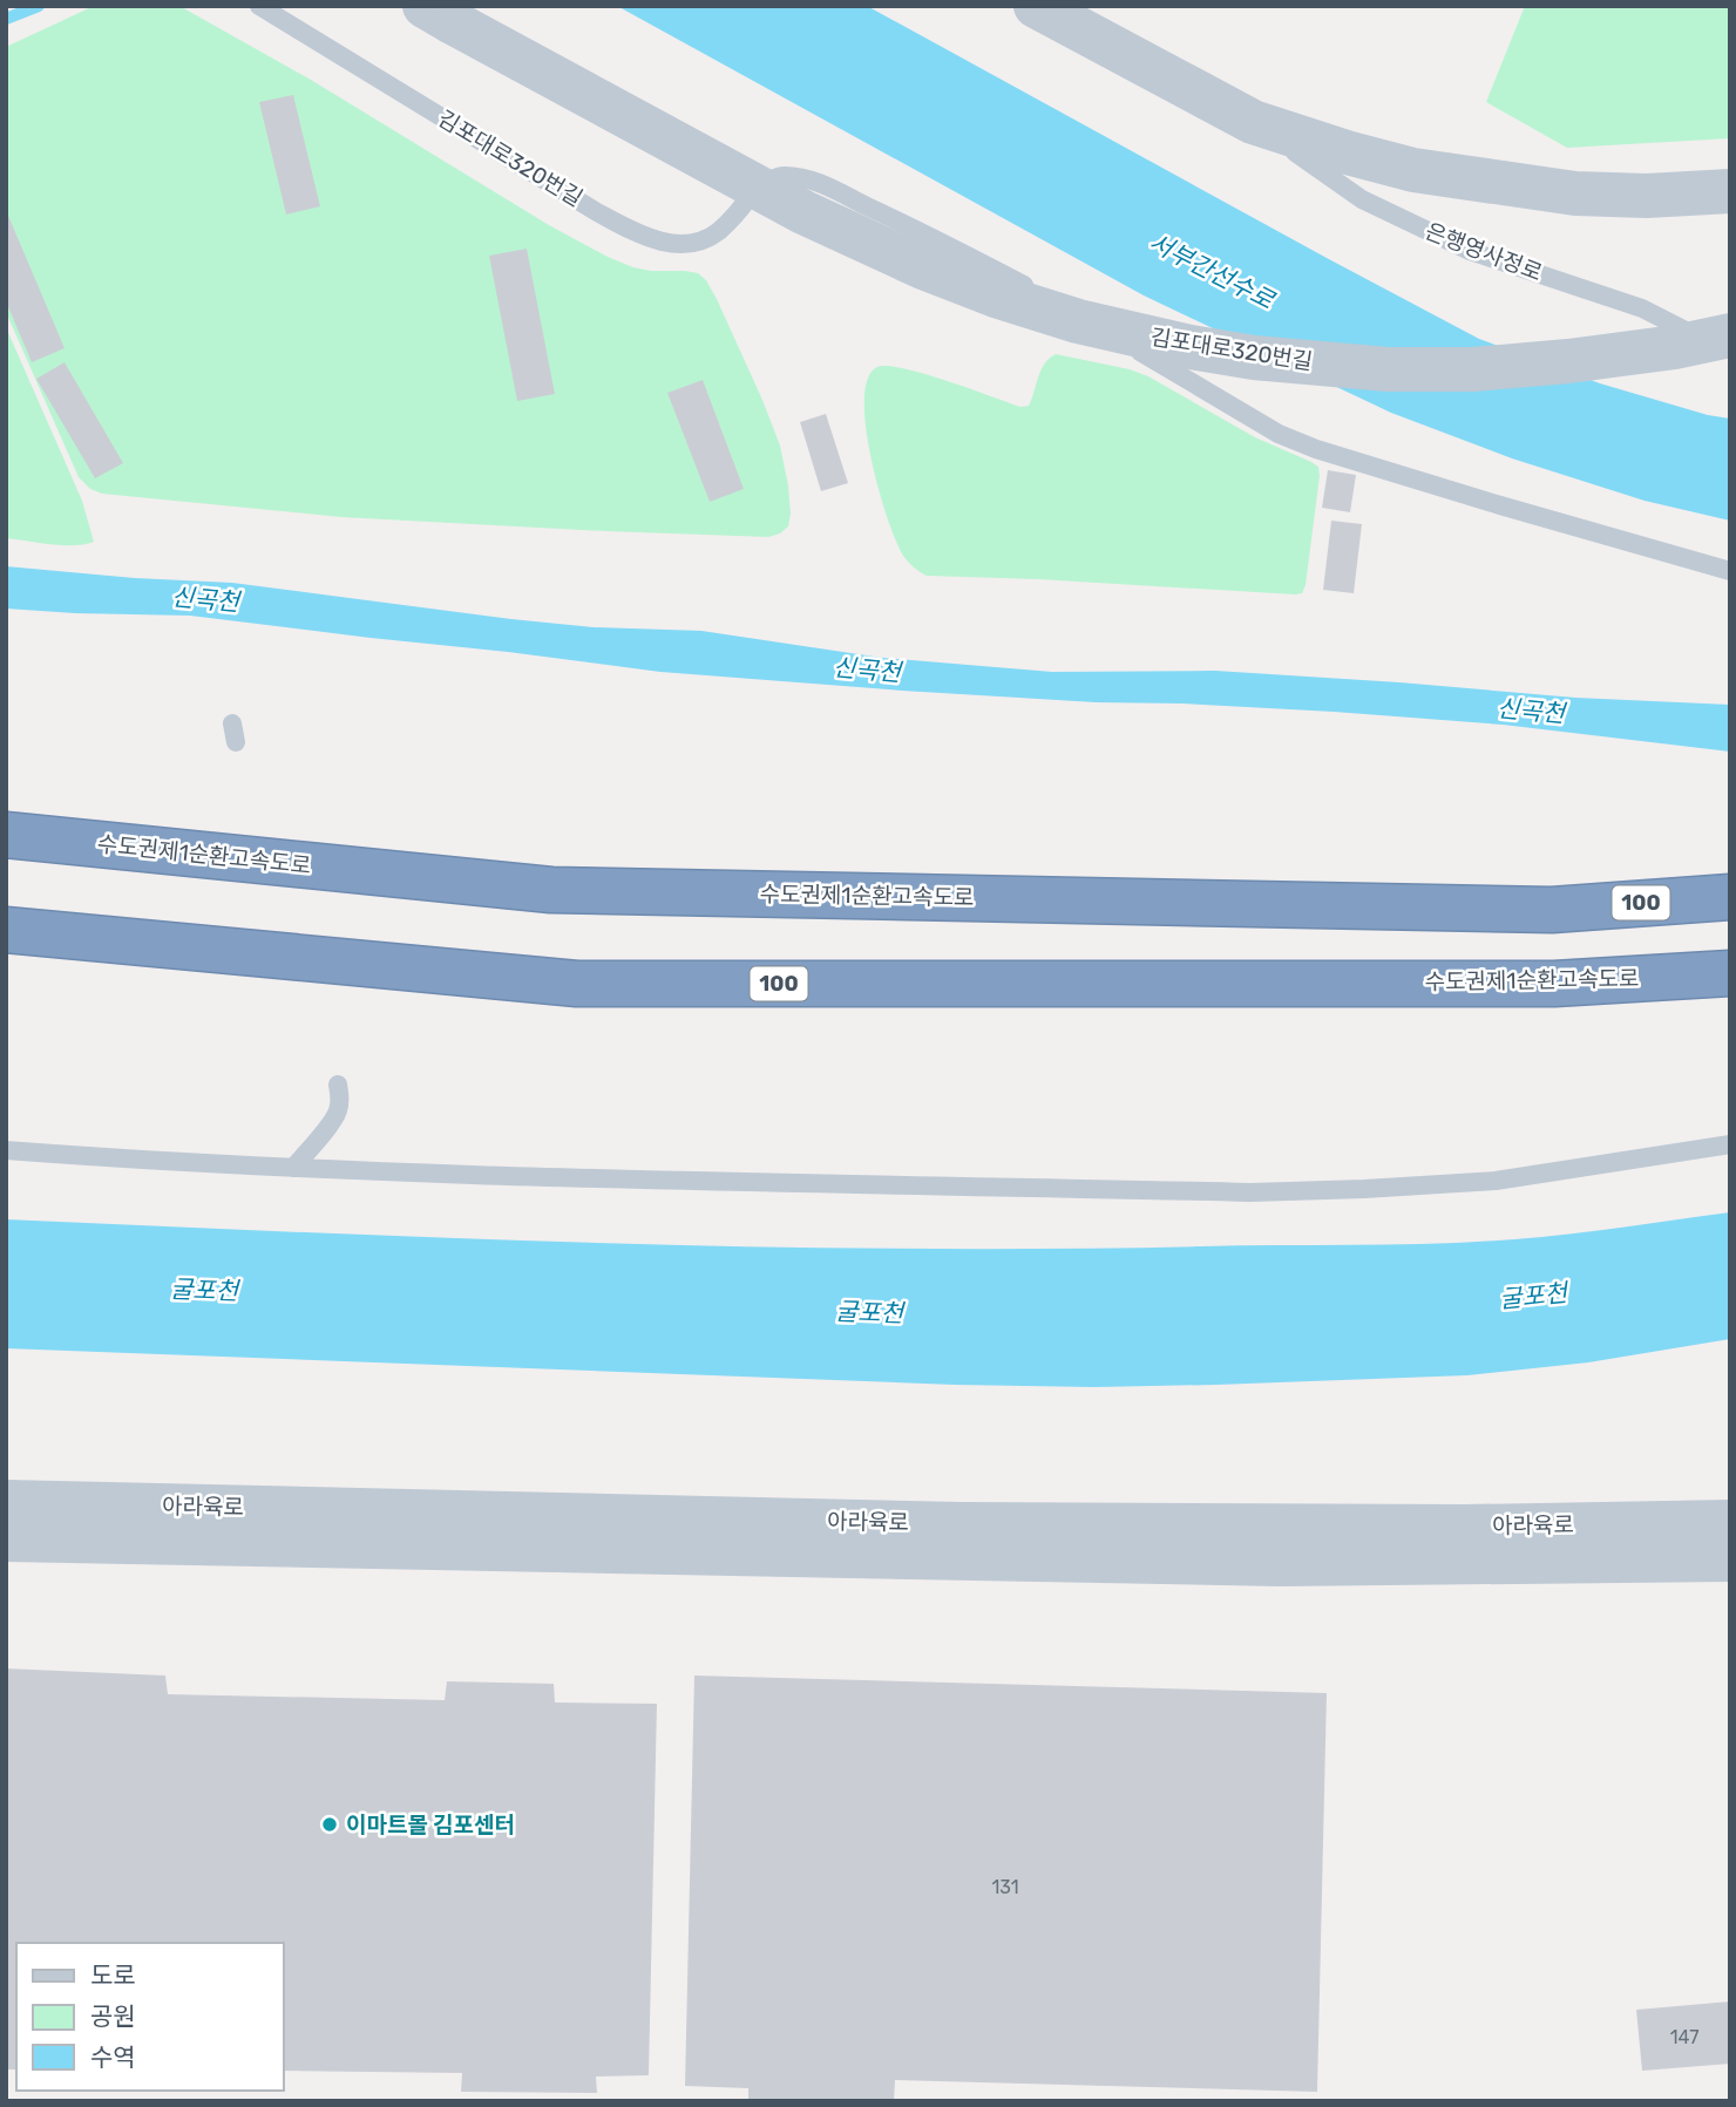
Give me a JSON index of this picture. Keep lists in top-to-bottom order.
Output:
{
  "streets": {
    "highway": ["수도권제1순환고속도로", "100"],
    "street": ["김포대로320번길", "은행영사정로", "아라육로"]
  },
  "water": ["서부간선수로", "신곡천", "굴포천"],
  "places": ["이마트몰 김포센터"],
  "house_numbers": ["131", "147"],
  "legend": ["도로", "공원", "수역"]
}
